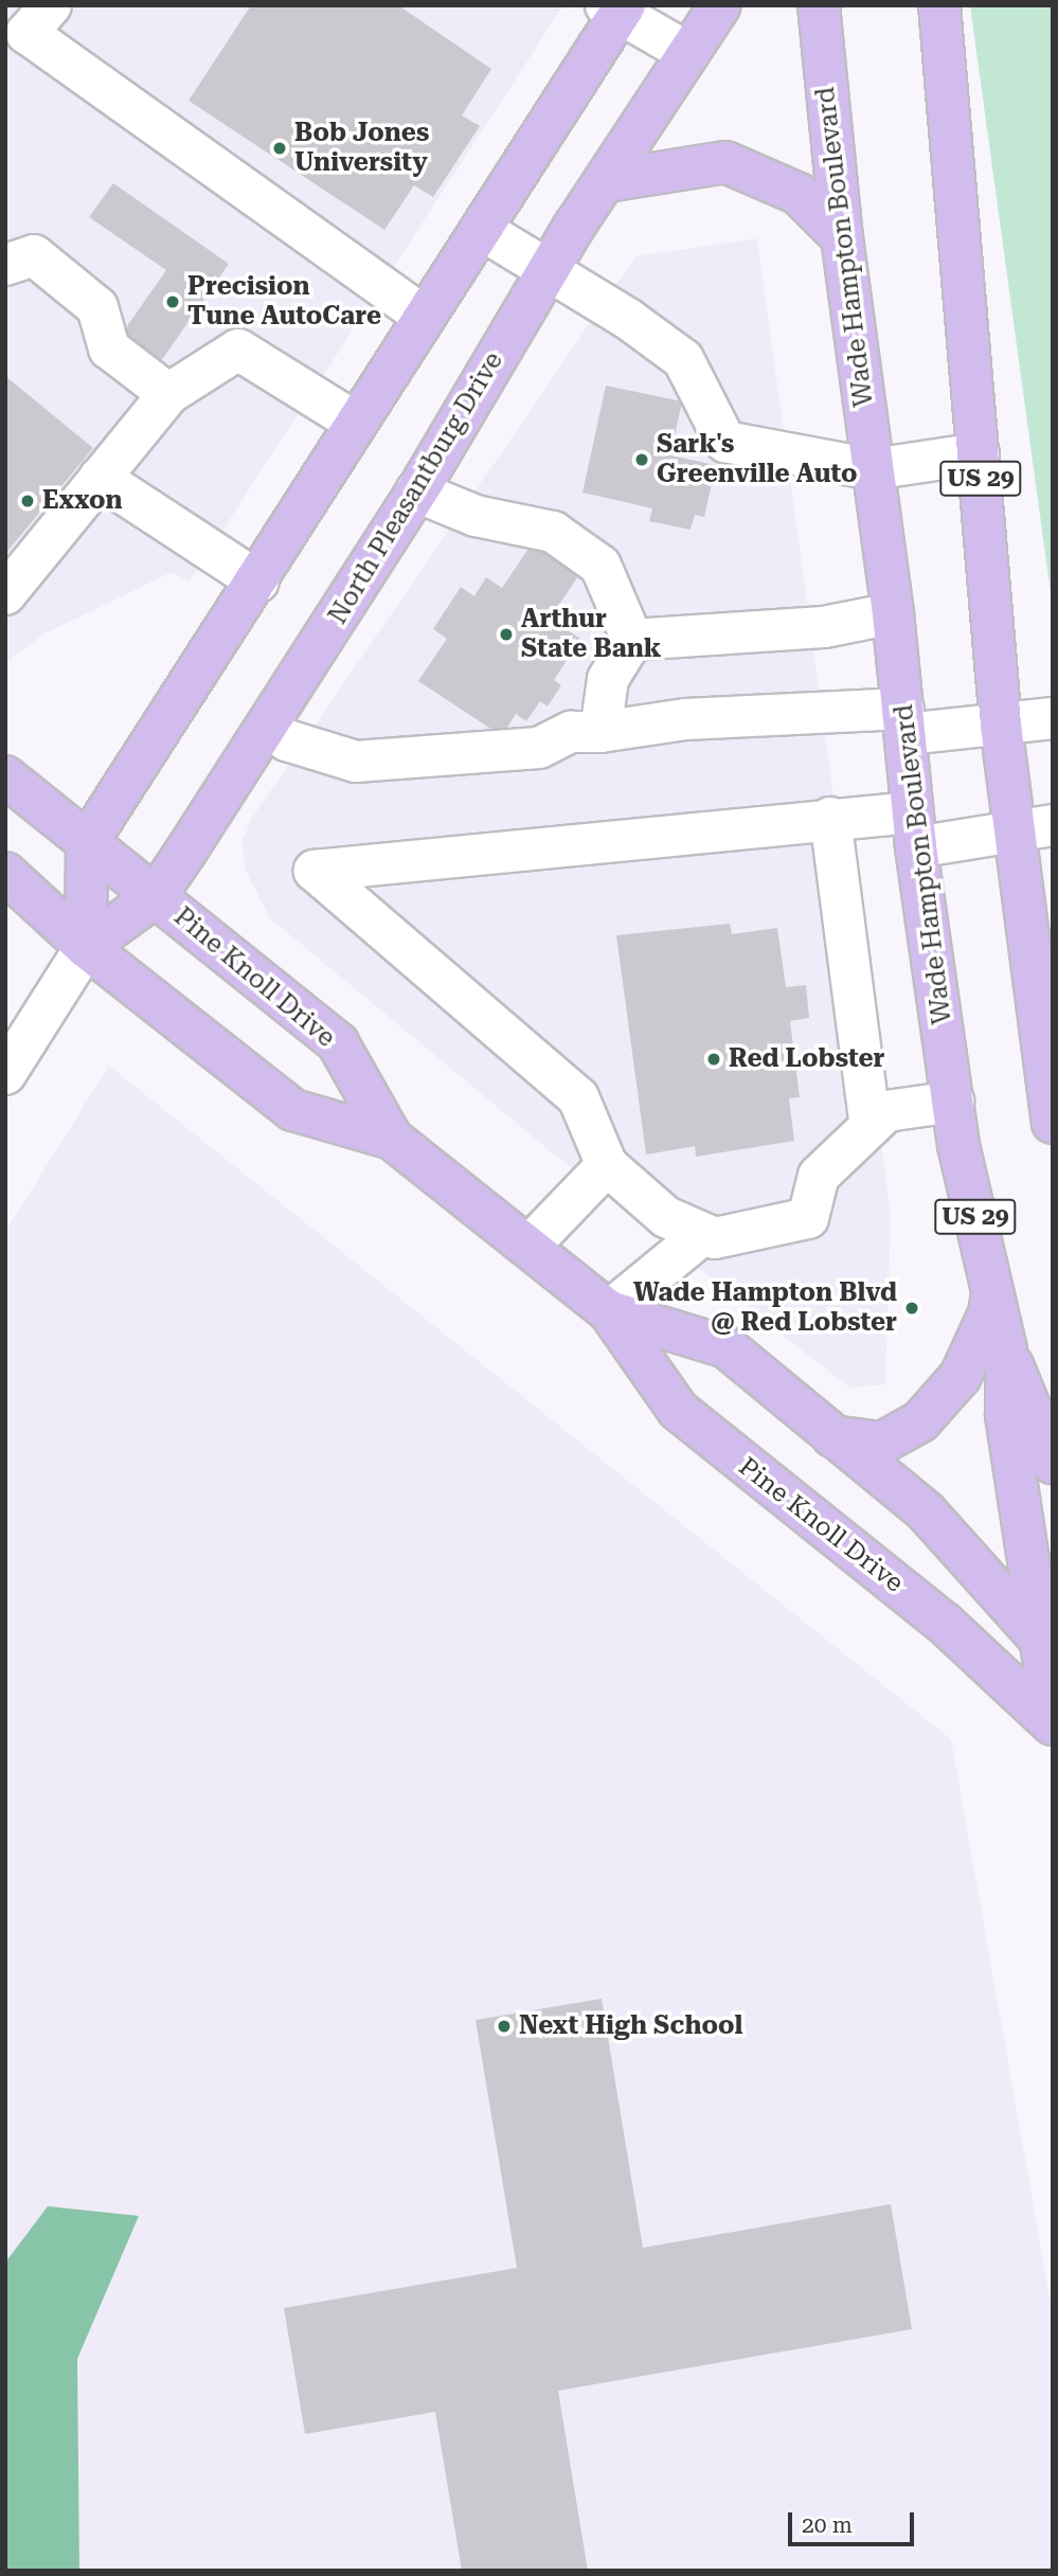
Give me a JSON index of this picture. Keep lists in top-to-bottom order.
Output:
{
  "streets": {
    "main road": [
      "Wade Hampton Boulevard",
      "US 29",
      "North Pleasantburg Drive",
      "Pine Knoll Drive"
    ]
  },
  "crossings": [
    ["Wade Hampton Boulevard", "Pine Knoll Drive"],
    ["North Pleasantburg Drive", "Pine Knoll Drive"]
  ],
  "places": [
    "Bob Jones University",
    "Precision Tune AutoCare",
    "Sark's Greenville Auto",
    "Exxon",
    "Arthur State Bank",
    "Red Lobster",
    "Wade Hampton Blvd @ Red Lobster",
    "Next High School"
  ],
  "scale_bar": "20 m"
}
